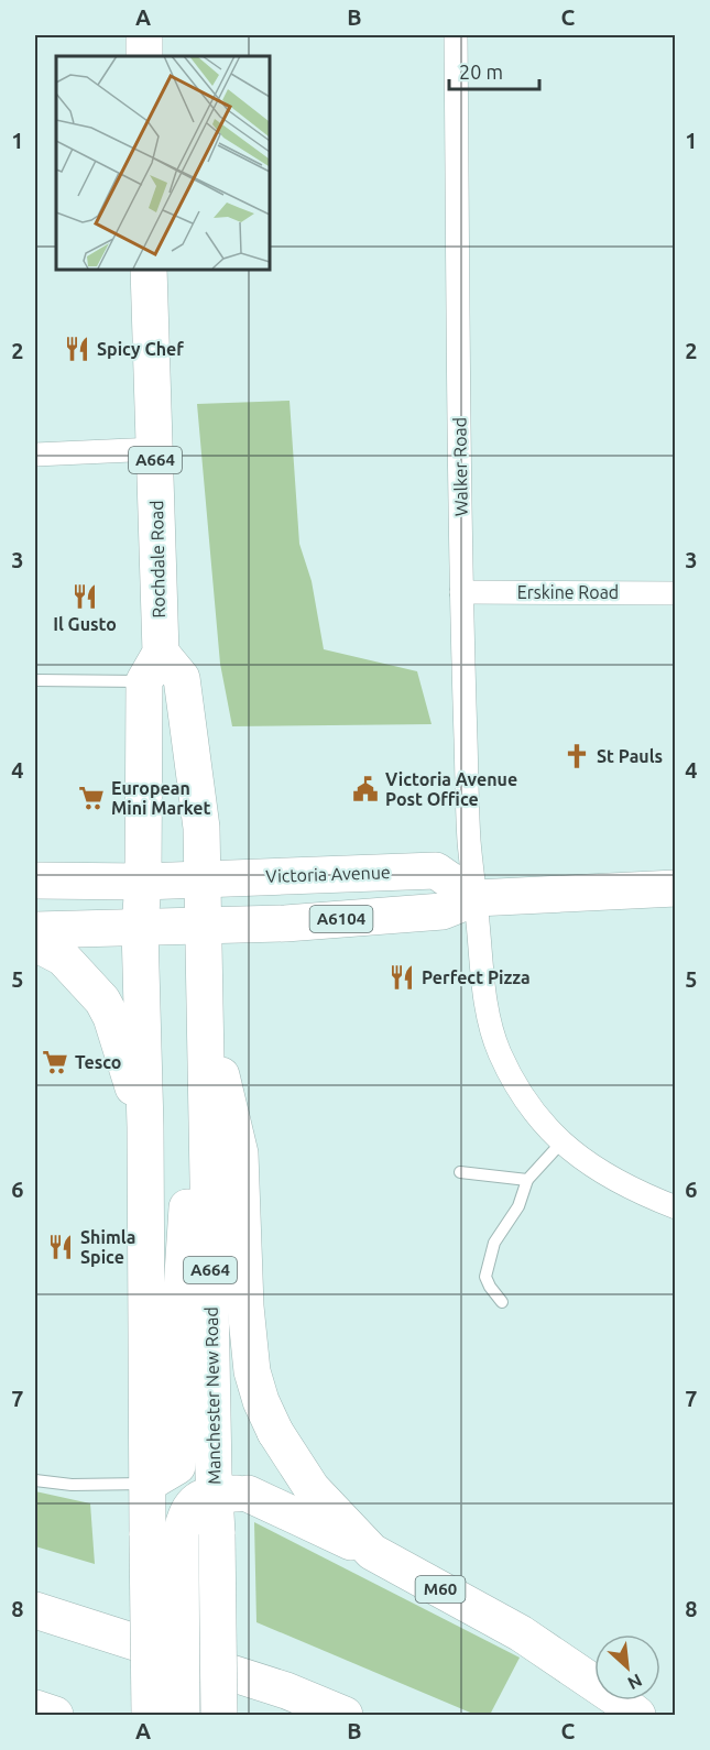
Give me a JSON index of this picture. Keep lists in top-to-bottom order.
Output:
{
  "streets": {
    "main road": [
      "A664",
      "Rochdale Road",
      "Victoria Avenue",
      "A6104",
      "Manchester New Road",
      "M60"
    ],
    "street": ["Walker Road", "Erskine Road"]
  },
  "crossings": [
    ["A664", "Rochdale Road"],
    ["A664", "Victoria Avenue"],
    ["A664", "A6104"],
    ["A664", "Manchester New Road"],
    ["Walker Road", "Erskine Road"],
    ["Walker Road", "Victoria Avenue"],
    ["Walker Road", "A6104"],
    ["Rochdale Road", "Victoria Avenue"],
    ["Rochdale Road", "Manchester New Road"],
    ["Victoria Avenue", "A6104"],
    ["Victoria Avenue", "Manchester New Road"],
    ["A6104", "Manchester New Road"],
    ["Manchester New Road", "M60"]
  ],
  "places": {
    "restaurant": [
      "Spicy Chef",
      "Il Gusto",
      "Perfect Pizza",
      "Shimla Spice"
    ],
    "church": ["St Pauls"],
    "public building": ["Victoria Avenue Post Office"],
    "supermarket": ["European Mini Market", "Tesco"]
  },
  "scale_bar": "20 m",
  "north": "bottom right",
  "grid": {
    "columns": ["A", "B", "C"],
    "rows": [
      "1",
      "2",
      "3",
      "4",
      "5",
      "6",
      "7",
      "8"
    ]
  }
}
